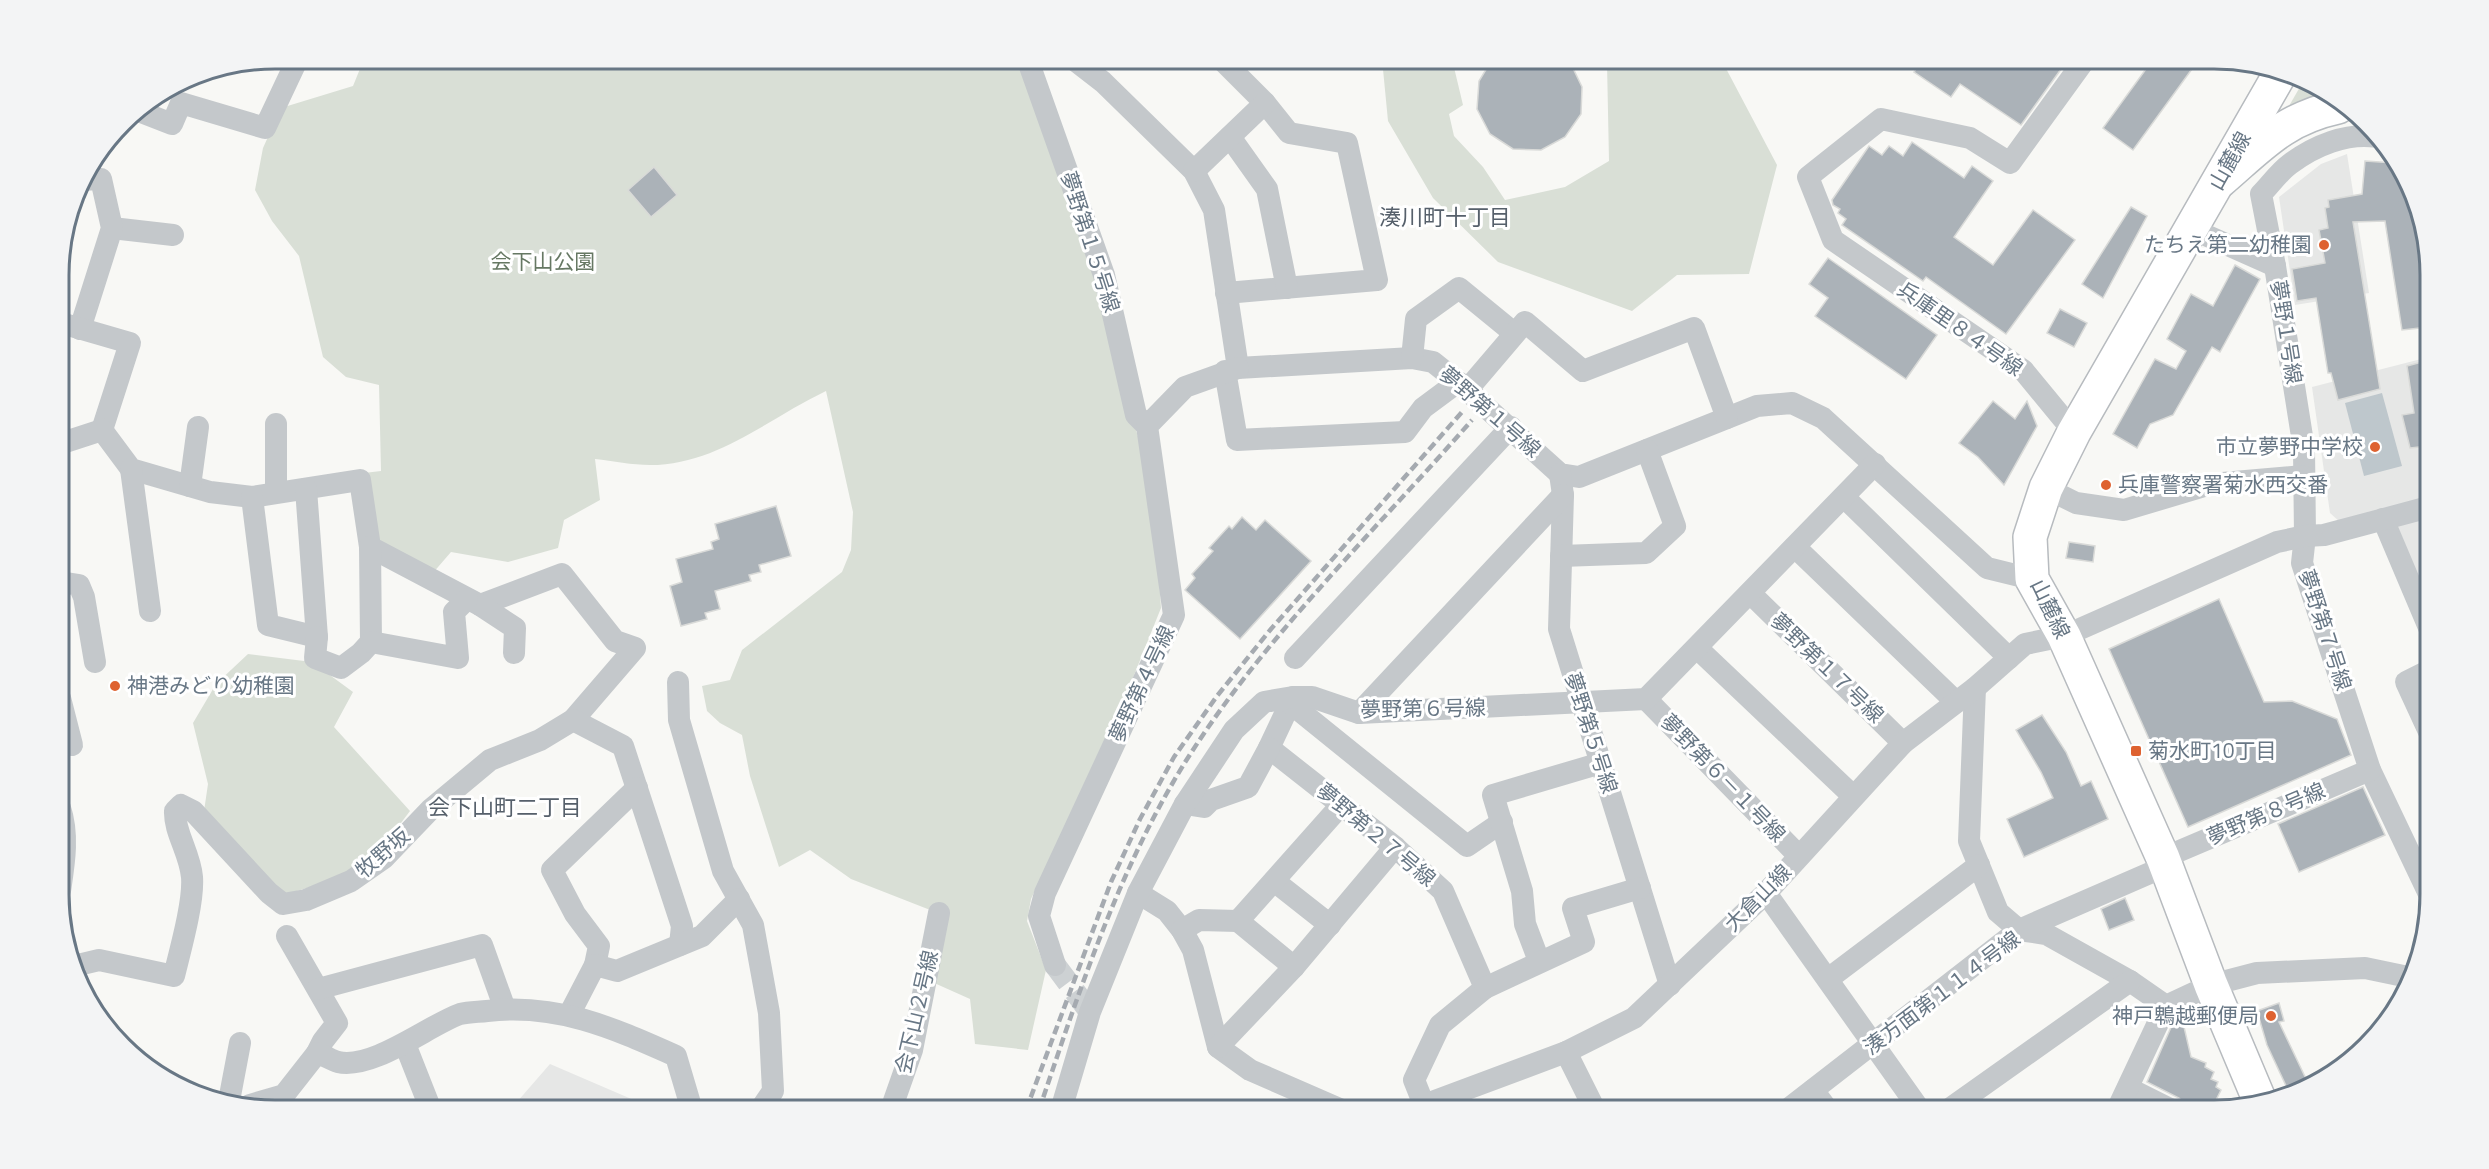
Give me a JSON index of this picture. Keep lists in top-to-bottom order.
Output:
{
  "streets": {
    "main road": ["山麓線"],
    "street": [
      "夢野第１５号線",
      "兵庫里８４号線",
      "夢野１号線",
      "夢野第１号線",
      "夢野第７号線",
      "夢野第１７号線",
      "夢野第４号線",
      "夢野第６号線",
      "夢野第５号線",
      "夢野第６－１号線",
      "夢野第８号線",
      "夢野第２７号線",
      "牧野坂",
      "大倉山線",
      "湊方面第１１４号線",
      "会下山２号線"
    ]
  },
  "crossings": [
    ["山麓線", "兵庫里８４号線"],
    ["山麓線", "夢野第１号線"],
    ["山麓線", "夢野第８号線"],
    ["山麓線", "大倉山線"],
    ["夢野第１５号線", "夢野第４号線"],
    ["夢野１号線", "夢野第７号線"],
    ["夢野第１号線", "夢野第５号線"],
    ["夢野第７号線", "夢野第８号線"],
    ["夢野第１７号線", "大倉山線"],
    ["夢野第６号線", "夢野第５号線"],
    ["夢野第６号線", "夢野第６－１号線"],
    ["夢野第５号線", "大倉山線"],
    ["夢野第６－１号線", "大倉山線"],
    ["夢野第８号線", "湊方面第１１４号線"]
  ],
  "districts": ["湊川町十丁目", "会下山町二丁目"],
  "parks": ["会下山公園"],
  "places": {
    "other": [
      "たちえ第二幼稚園",
      "市立夢野中学校",
      "兵庫警察署菊水西交番",
      "神港みどり幼稚園",
      "神戸鵯越郵便局"
    ],
    "transit": ["菊水町10丁目"]
  }
}
